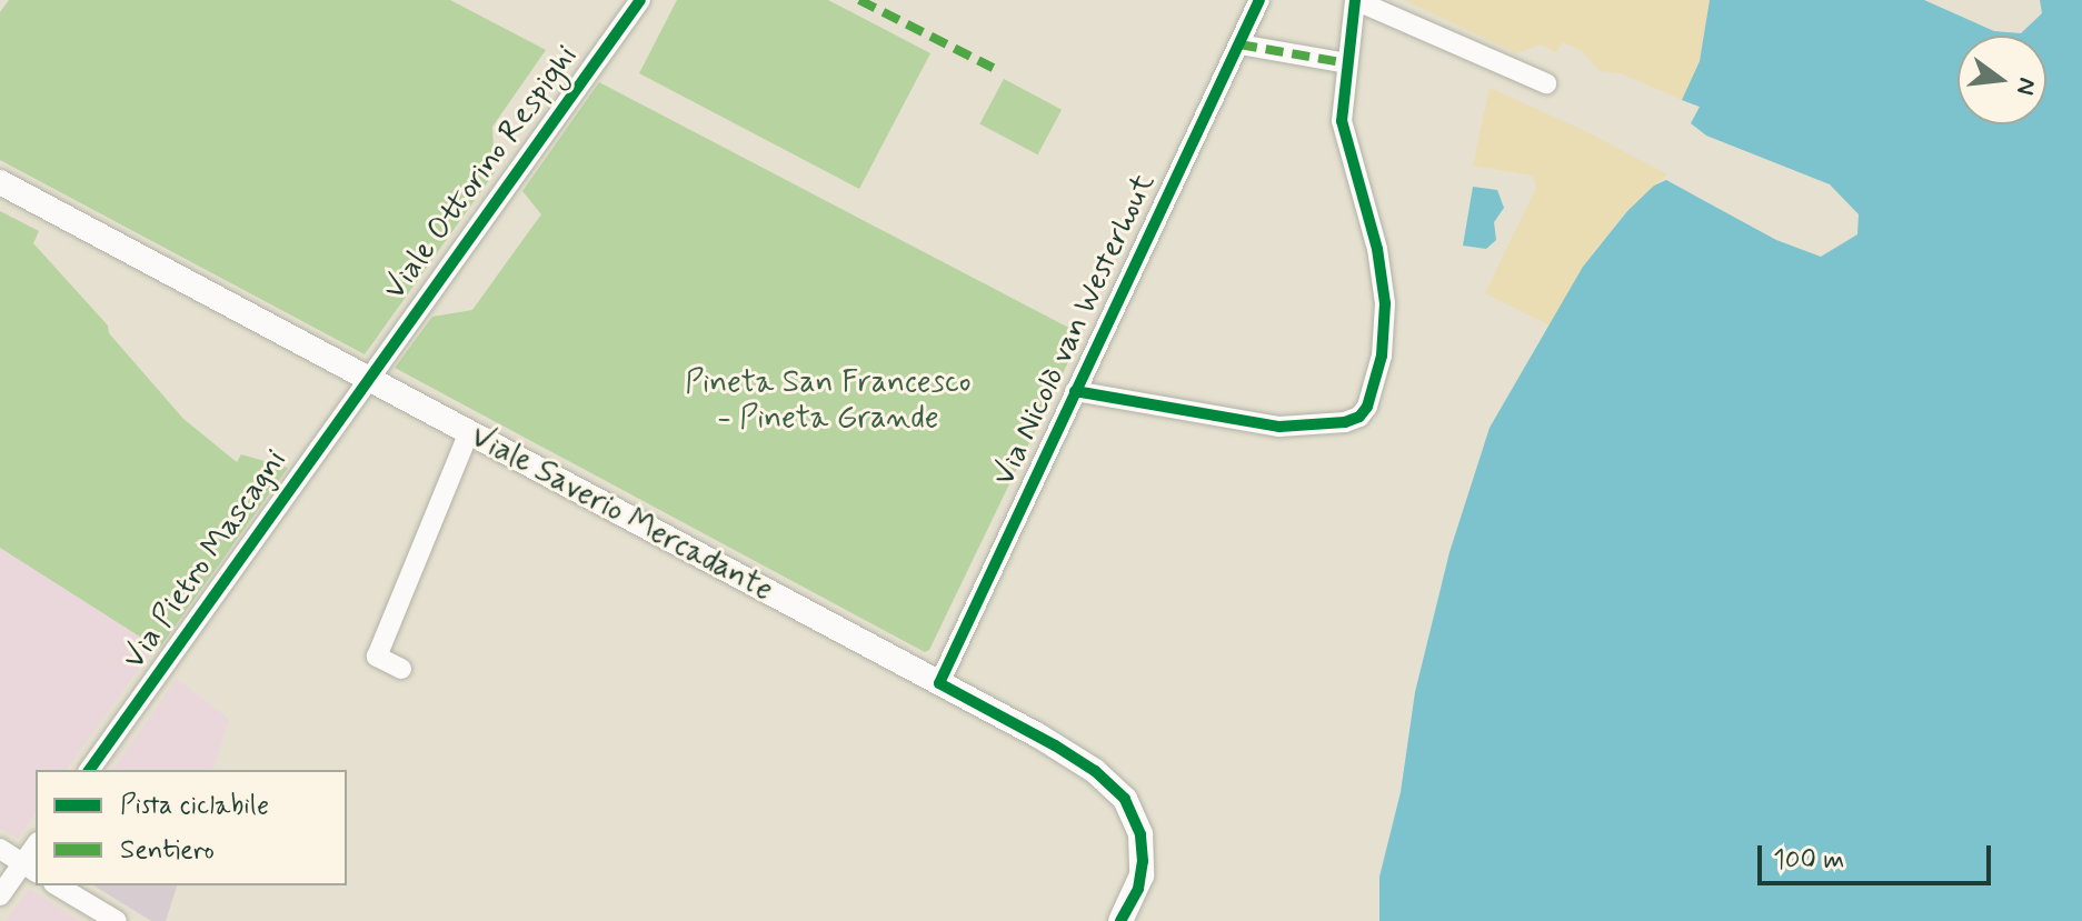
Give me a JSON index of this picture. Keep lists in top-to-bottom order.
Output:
{
  "streets": {
    "main road": ["Viale Saverio Mercadante"],
    "street": ["Viale Ottorino Respighi", "Via Nicolò van Westerhout", "Via Pietro Mascagni"]
  },
  "crossings": [
    ["Viale Ottorino Respighi", "Viale Saverio Mercadante"],
    ["Viale Ottorino Respighi", "Via Pietro Mascagni"],
    ["Via Nicolò van Westerhout", "Viale Saverio Mercadante"],
    ["Viale Saverio Mercadante", "Via Pietro Mascagni"]
  ],
  "parks": ["Pineta San Francesco - Pineta Grande"],
  "legend": ["Pista ciclabile", "Sentiero"],
  "scale_bar": "100 m",
  "north": "right"
}
